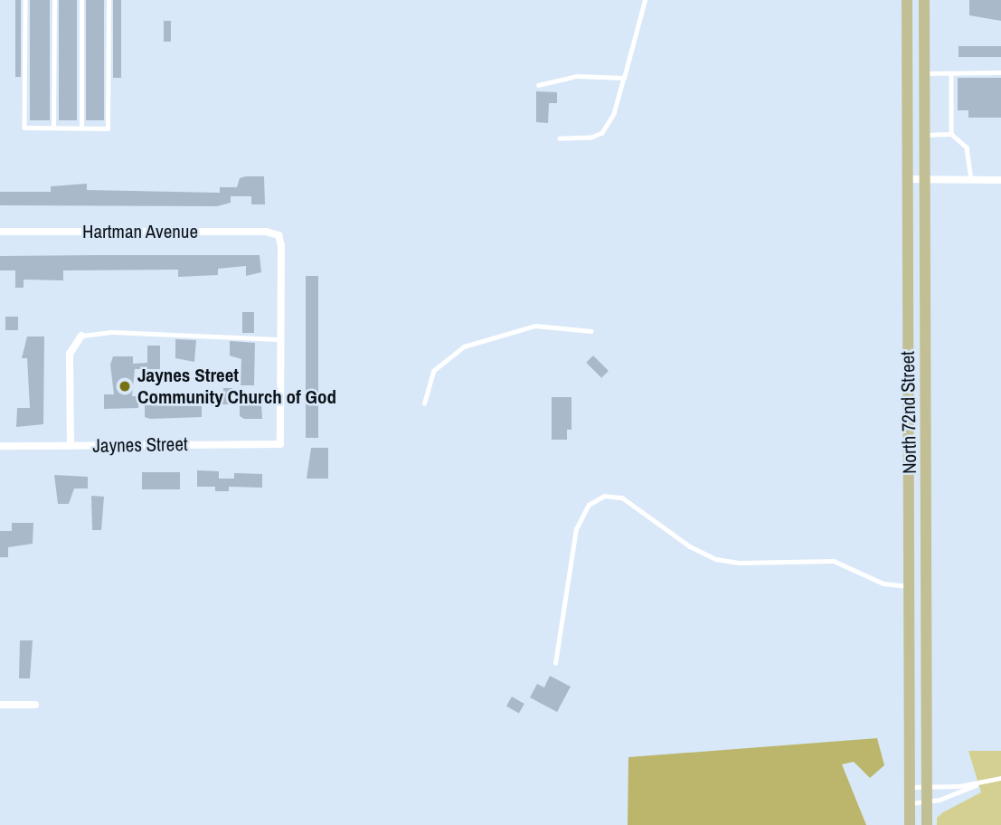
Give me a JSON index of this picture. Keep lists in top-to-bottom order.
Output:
{
  "streets": {
    "main road": ["North 72nd Street"],
    "street": ["Hartman Avenue", "Jaynes Street"]
  },
  "crossings": [
    ["Hartman Avenue", "Jaynes Street"]
  ],
  "places": ["Jaynes Street Community Church of God"]
}
